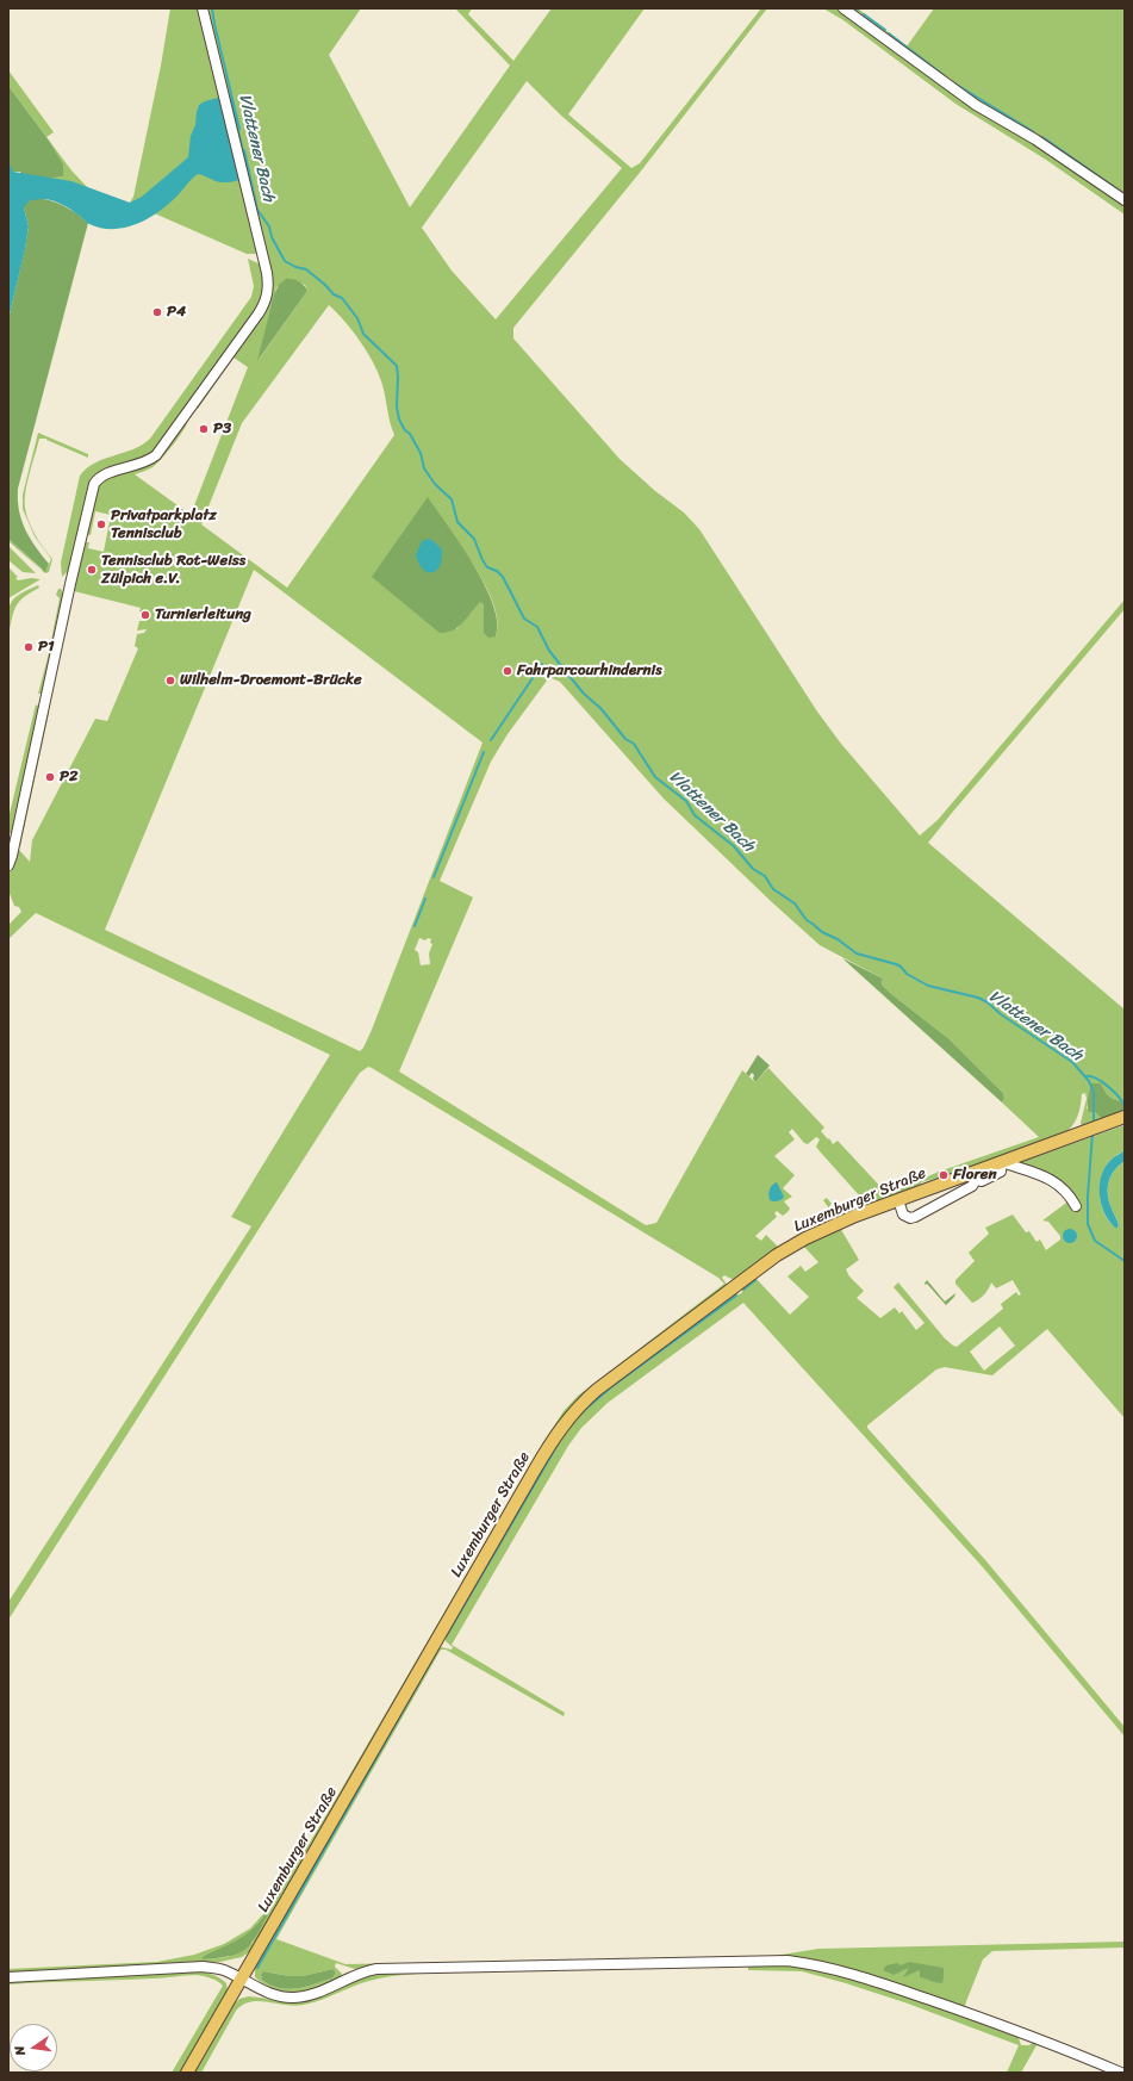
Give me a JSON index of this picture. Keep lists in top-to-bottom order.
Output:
{
  "streets": {
    "main road": ["Luxemburger Straße"]
  },
  "water": ["Vlattener Bach"],
  "places": [
    "P4",
    "P3",
    "Privatparkplatz Tennisclub",
    "Tennisclub Rot-Weiss Zülpich e.V.",
    "Turnierleitung",
    "P1",
    "Fahrparcourhindernis",
    "Wilhelm-Droemont-Brücke",
    "P2",
    "Floren"
  ],
  "north": "left"
}
